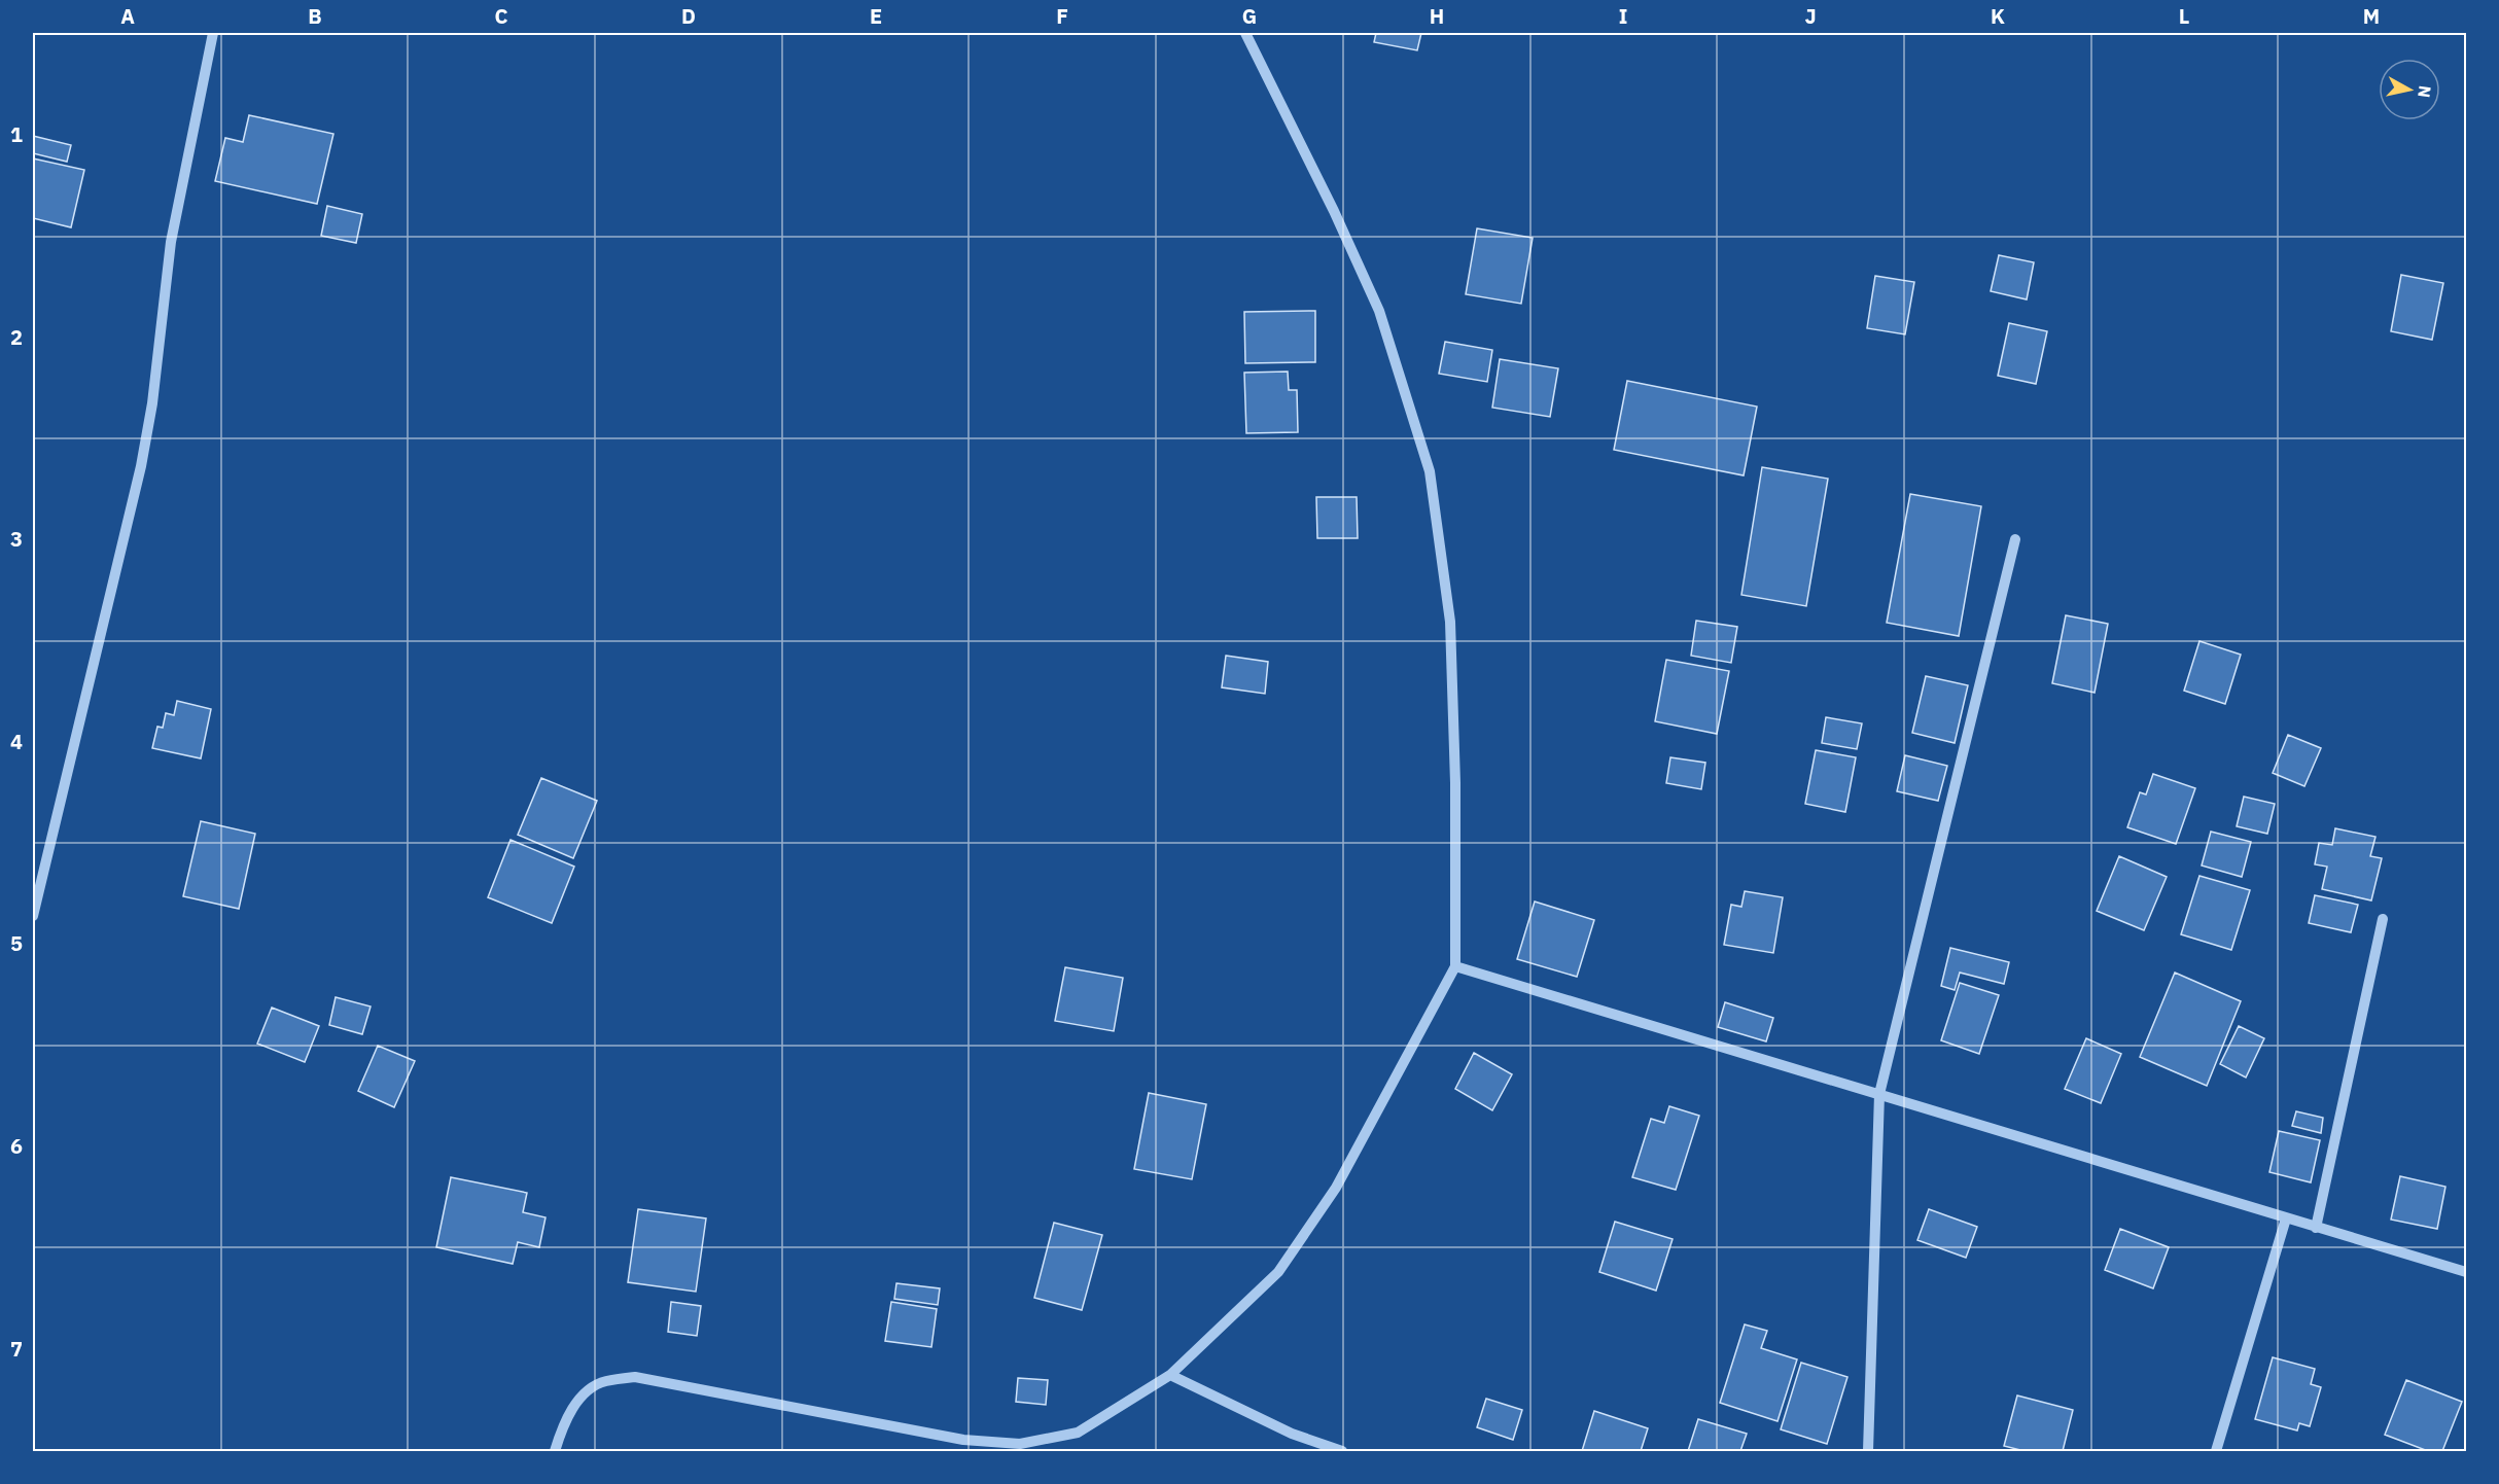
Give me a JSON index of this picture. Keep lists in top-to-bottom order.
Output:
{
  "north": "right",
  "grid": {
    "columns": [
      "A",
      "B",
      "C",
      "D",
      "E",
      "F",
      "G",
      "H",
      "I",
      "J",
      "K",
      "L",
      "M"
    ],
    "rows": [
      "1",
      "2",
      "3",
      "4",
      "5",
      "6",
      "7"
    ]
  }
}
